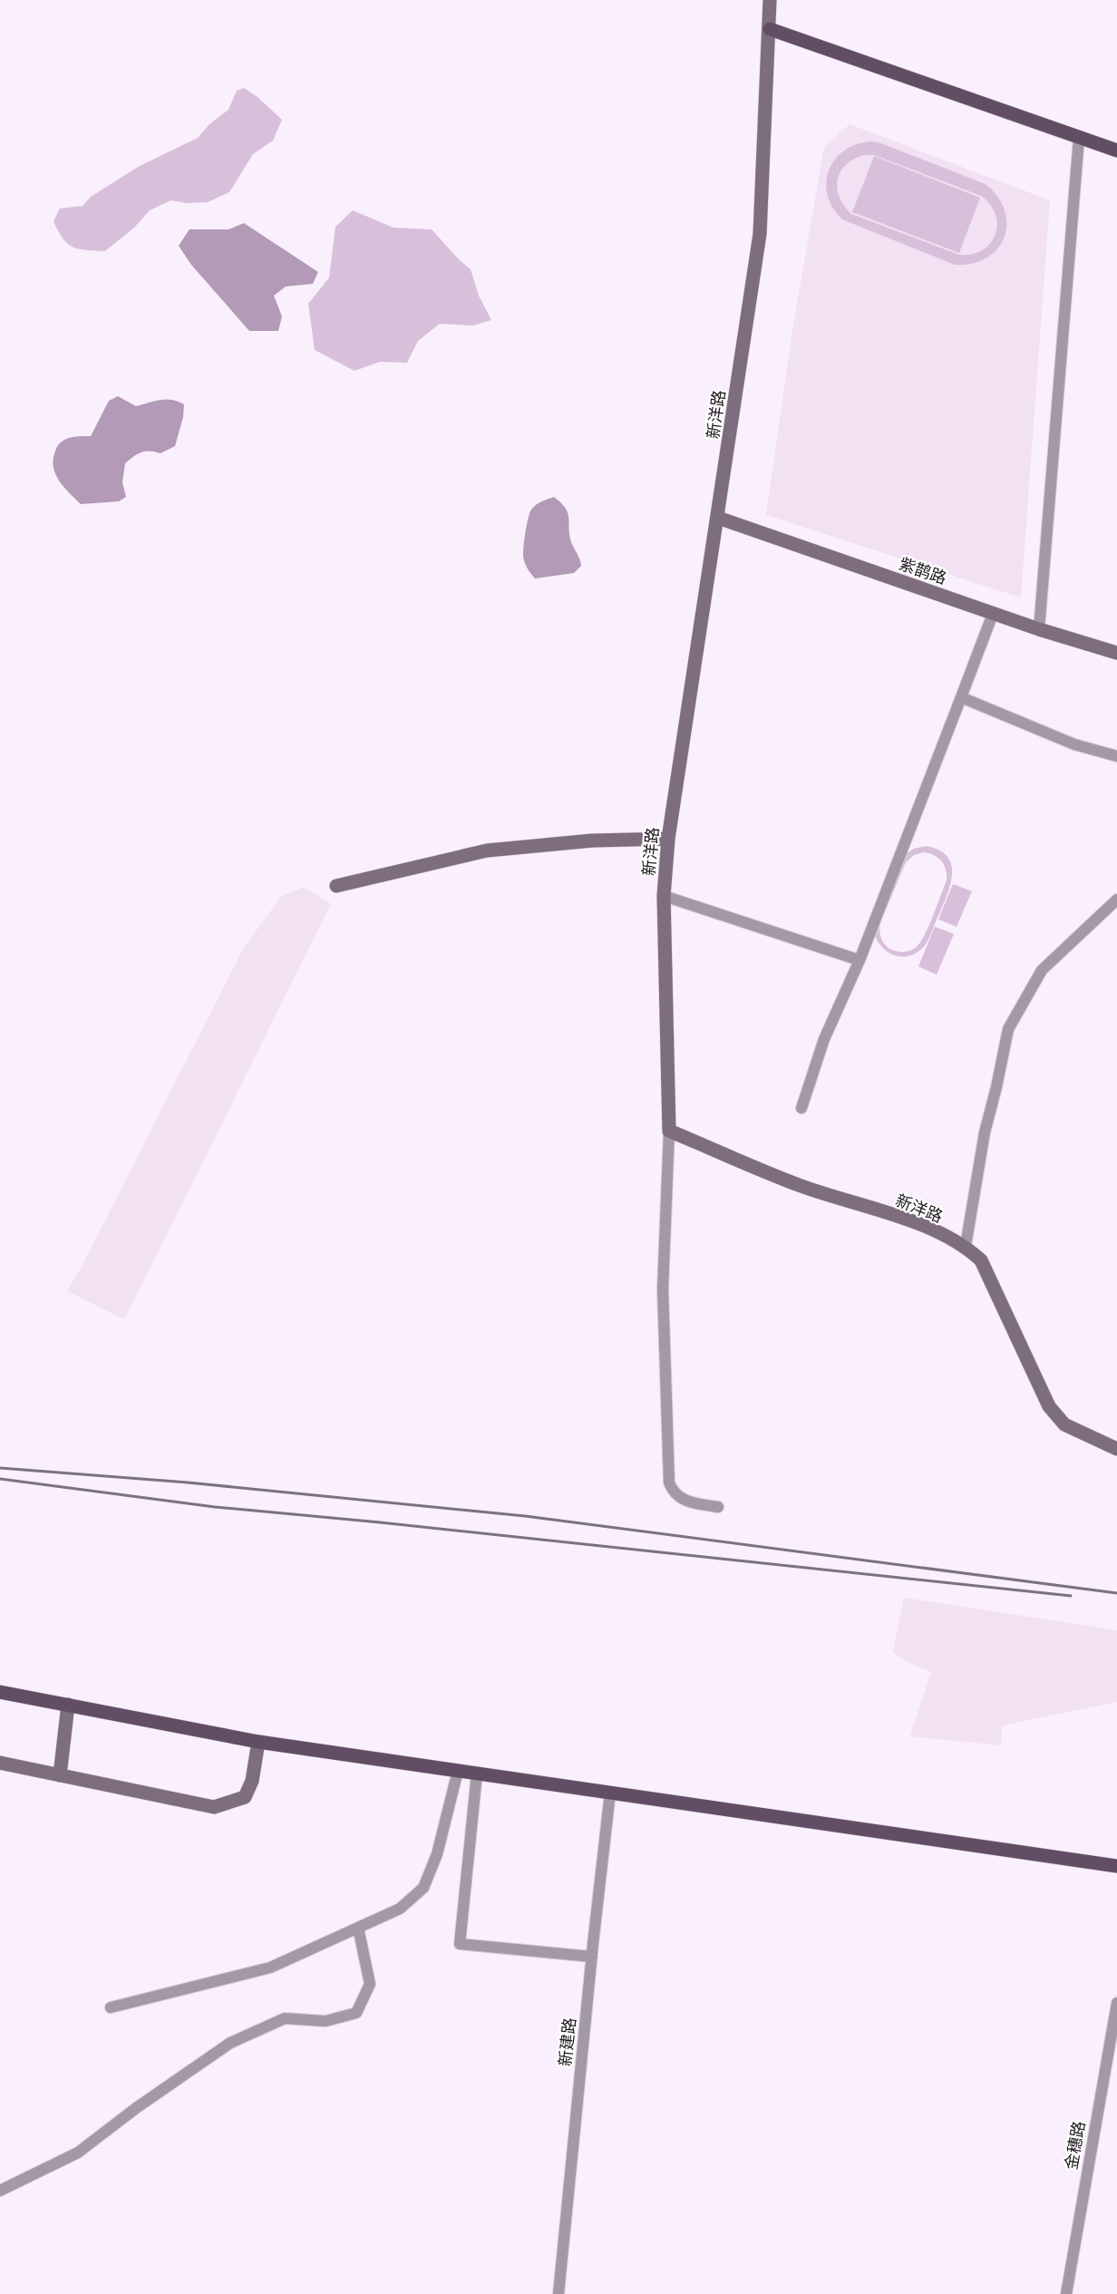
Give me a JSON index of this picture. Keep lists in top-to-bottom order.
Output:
{
  "streets": {
    "street": [
      "新洋路",
      "紫鹊路",
      "新建路",
      "金穗路"
    ]
  },
  "crossings": [
    ["新洋路", "紫鹊路"]
  ]
}
